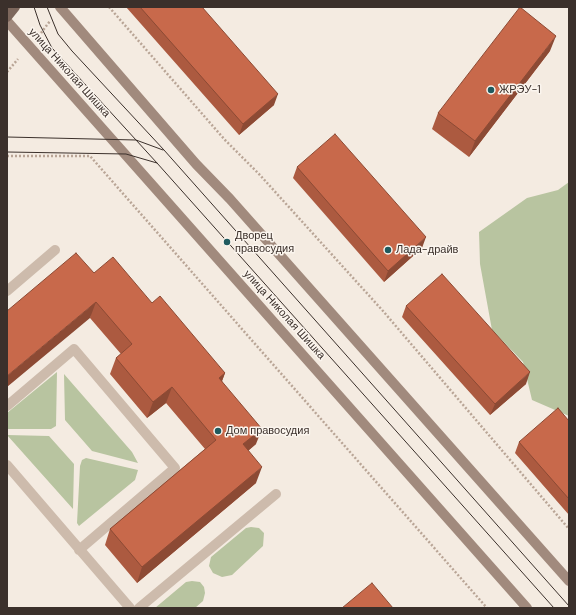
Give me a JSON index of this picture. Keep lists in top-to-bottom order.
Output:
{
  "streets": {
    "main road": ["улица Николая Шишка"]
  },
  "places": [
    "ЖРЭУ-1",
    "Дворец правосудия",
    "Лада-драйв",
    "Дом правосудия"
  ]
}
